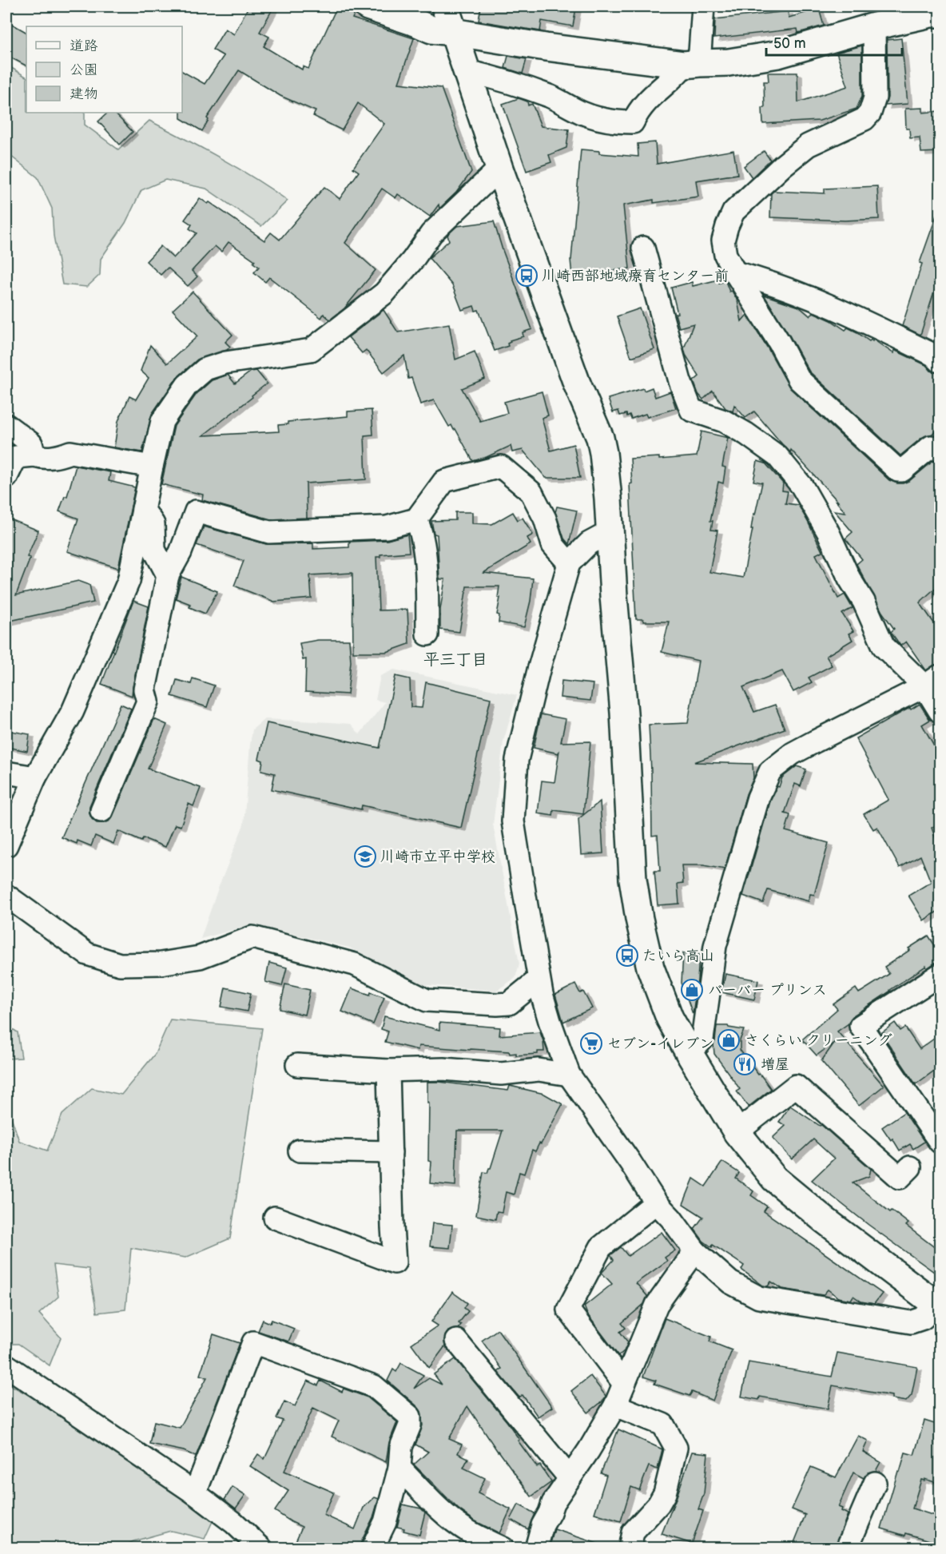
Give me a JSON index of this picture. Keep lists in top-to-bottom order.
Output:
{
  "districts": ["平三丁目"],
  "places": {
    "bus stop": ["川崎西部地域療育センター前", "たいら高山"],
    "school or university": ["川崎市立平中学校"],
    "shop": ["バーバー プリンス", "さくらい クリーニング"],
    "supermarket": ["セブン-イレブン"],
    "restaurant": ["増屋"]
  },
  "legend": ["道路", "公園", "建物"],
  "scale_bar": "50 m"
}
